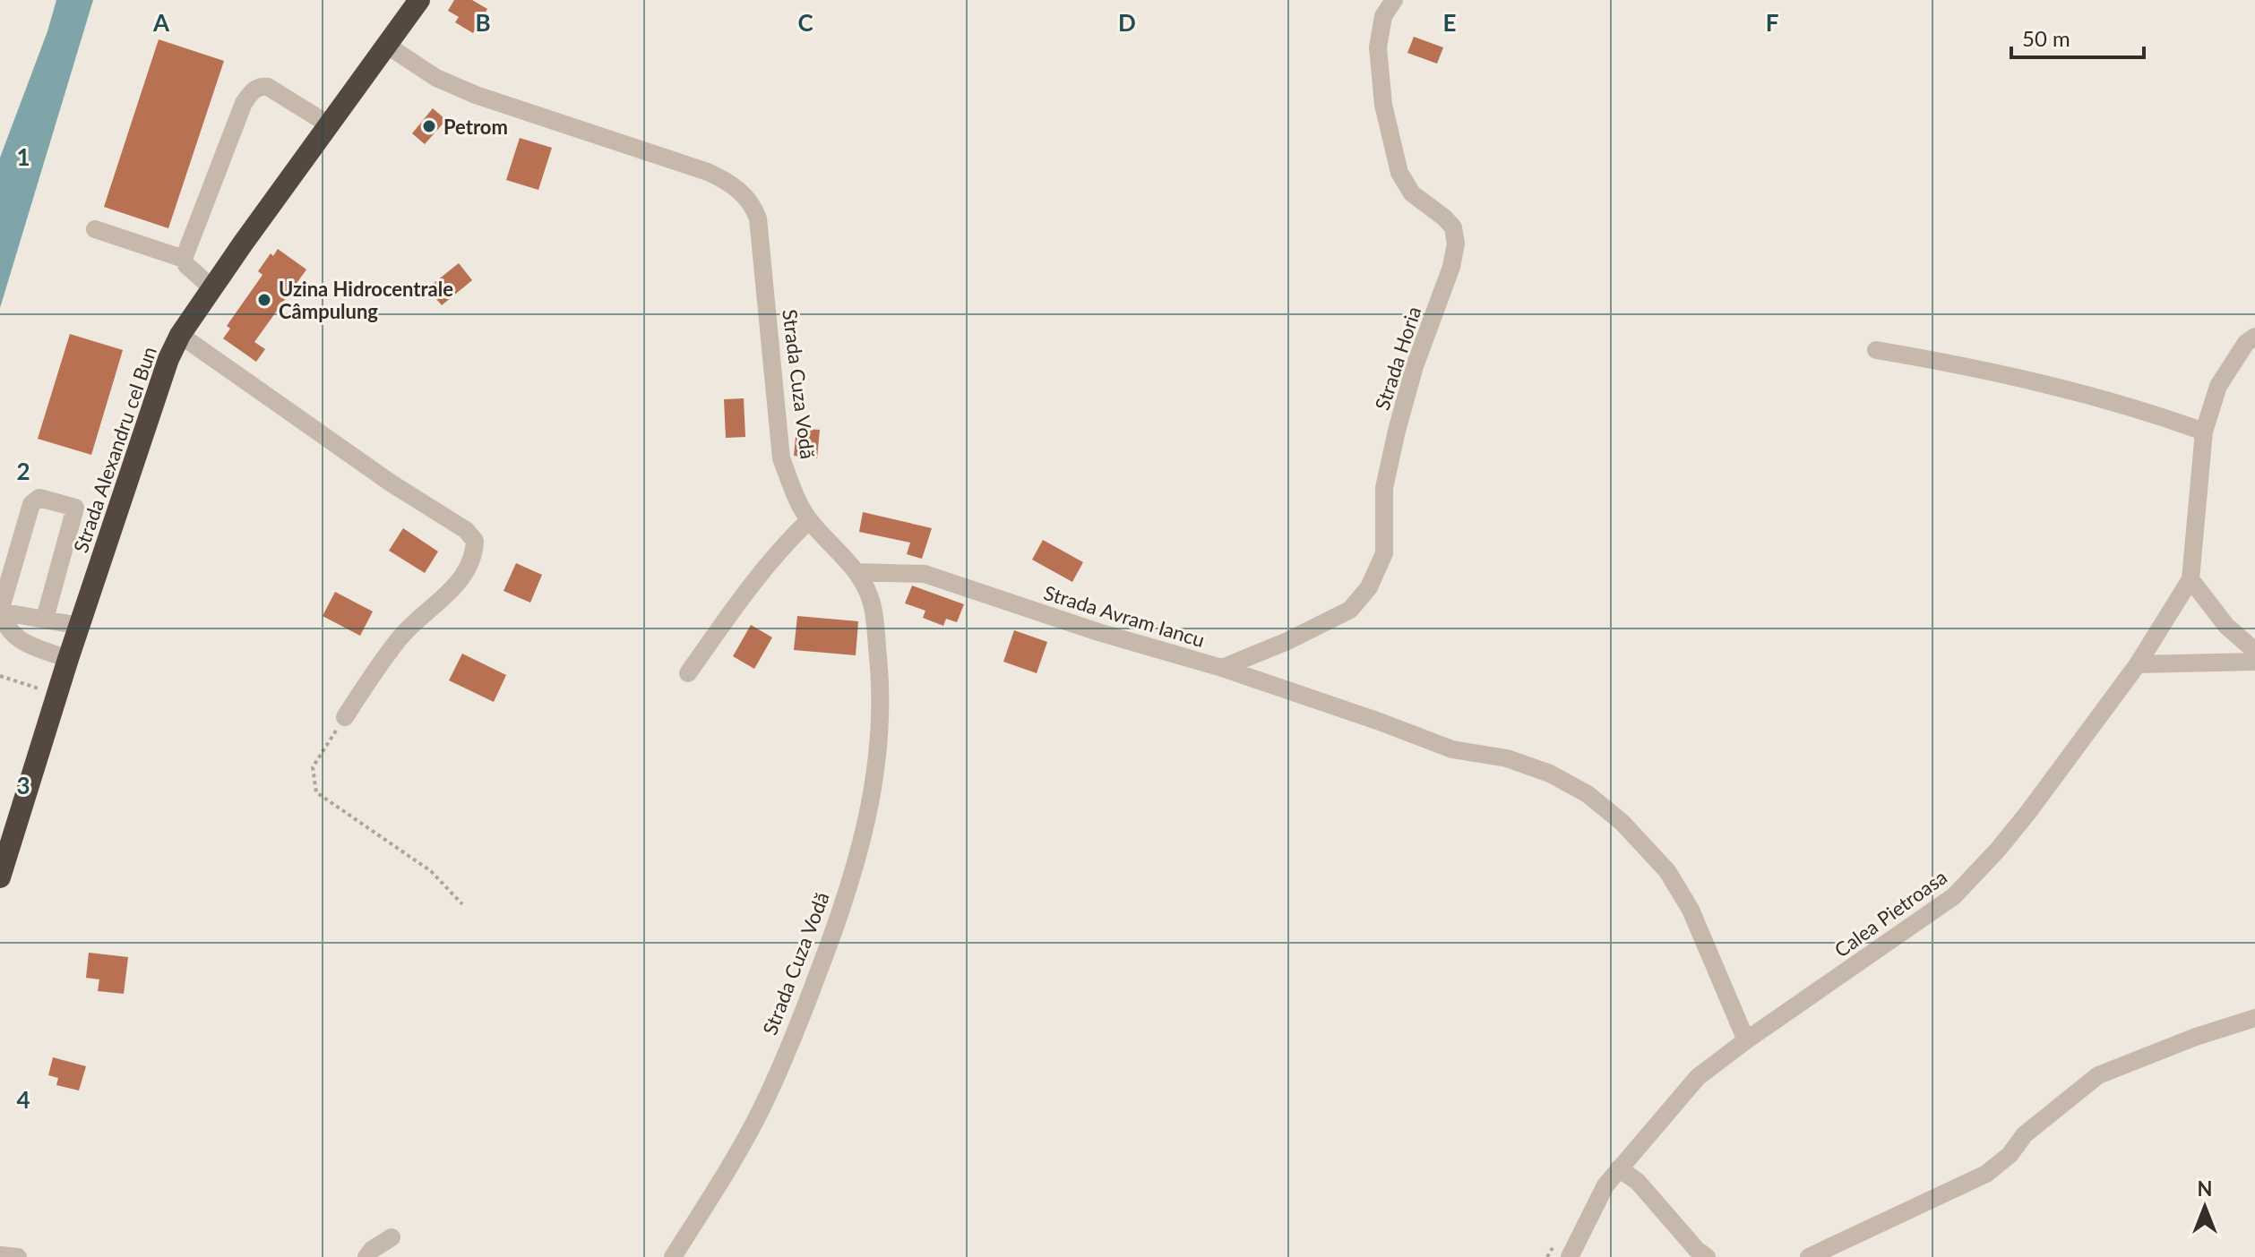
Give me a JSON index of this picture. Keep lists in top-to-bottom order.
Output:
{
  "streets": {
    "highway": ["Strada Alexandru cel Bun"],
    "street": [
      "Strada Horia",
      "Strada Cuza Vodă",
      "Strada Avram Iancu",
      "Calea Pietroasa"
    ]
  },
  "crossings": [
    ["Strada Horia", "Strada Avram Iancu"],
    ["Strada Cuza Vodă", "Strada Alexandru cel Bun"],
    ["Strada Cuza Vodă", "Strada Avram Iancu"],
    ["Strada Avram Iancu", "Calea Pietroasa"]
  ],
  "places": ["Petrom", "Uzina Hidrocentrale Câmpulung"],
  "scale_bar": "50 m",
  "north": "top",
  "grid": {
    "columns": [
      "A",
      "B",
      "C",
      "D",
      "E",
      "F"
    ],
    "rows": [
      "1",
      "2",
      "3",
      "4"
    ]
  }
}
